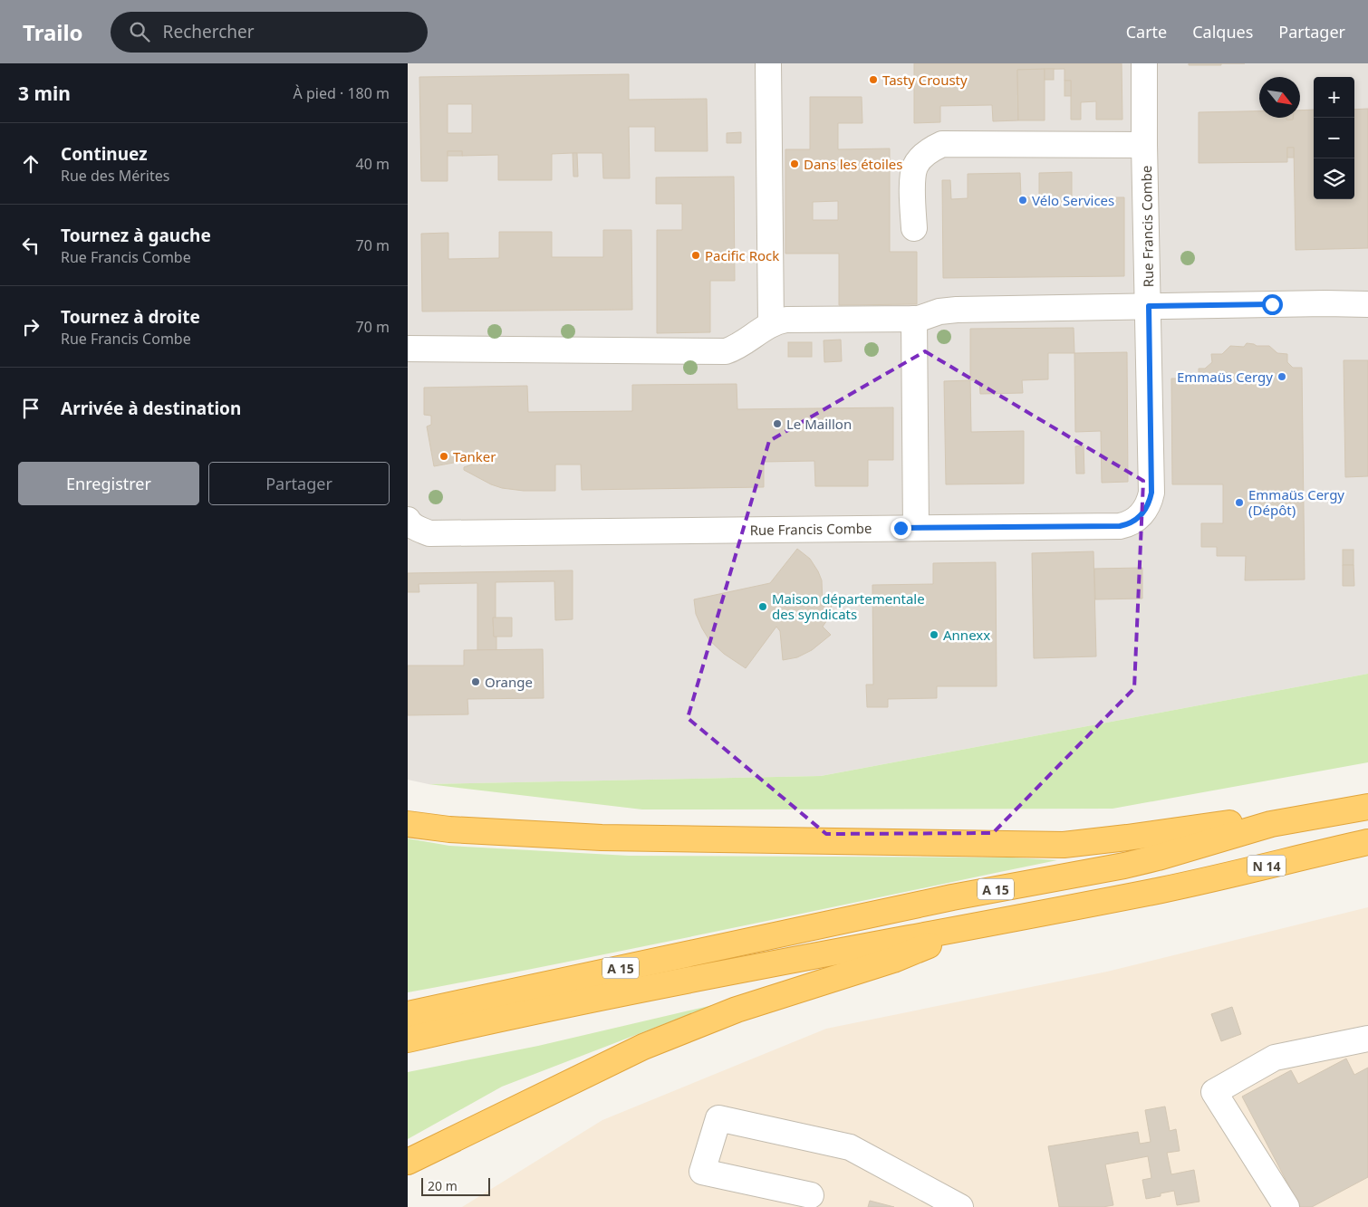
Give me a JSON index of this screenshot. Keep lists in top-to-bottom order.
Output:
{
  "streets": {
    "highway": ["N 14", "A 15"],
    "street": ["Rue Francis Combe"]
  },
  "crossings": [
    ["N 14", "A 15"]
  ],
  "places": [
    "Tasty Crousty",
    "Dans les étoiles",
    "Vélo Services",
    "Pacific Rock",
    "Emmaüs Cergy",
    "Le Maillon",
    "Tanker",
    "Emmaüs Cergy (Dépôt)",
    "Maison départementale des syndicats",
    "Annexx",
    "Orange"
  ],
  "scale_bar": "20 m",
  "north": "bottom right",
  "page": {
    "header": "Trailo",
    "search": "Rechercher",
    "nav": ["Carte", "Calques", "Partager"],
    "heading": ["3 min", "À pied · 180 m"],
    "map_buttons": ["+", "−"],
    "list": [
      ["Continuez", "Rue des Mérites", "40 m"],
      ["Tournez à gauche", "Rue Francis Combe", "70 m"],
      ["Tournez à droite", "Rue Francis Combe", "70 m"],
      "Arrivée à destination"
    ],
    "buttons": ["Enregistrer", "Partager"],
    "scale": "20 m"
  }
}
